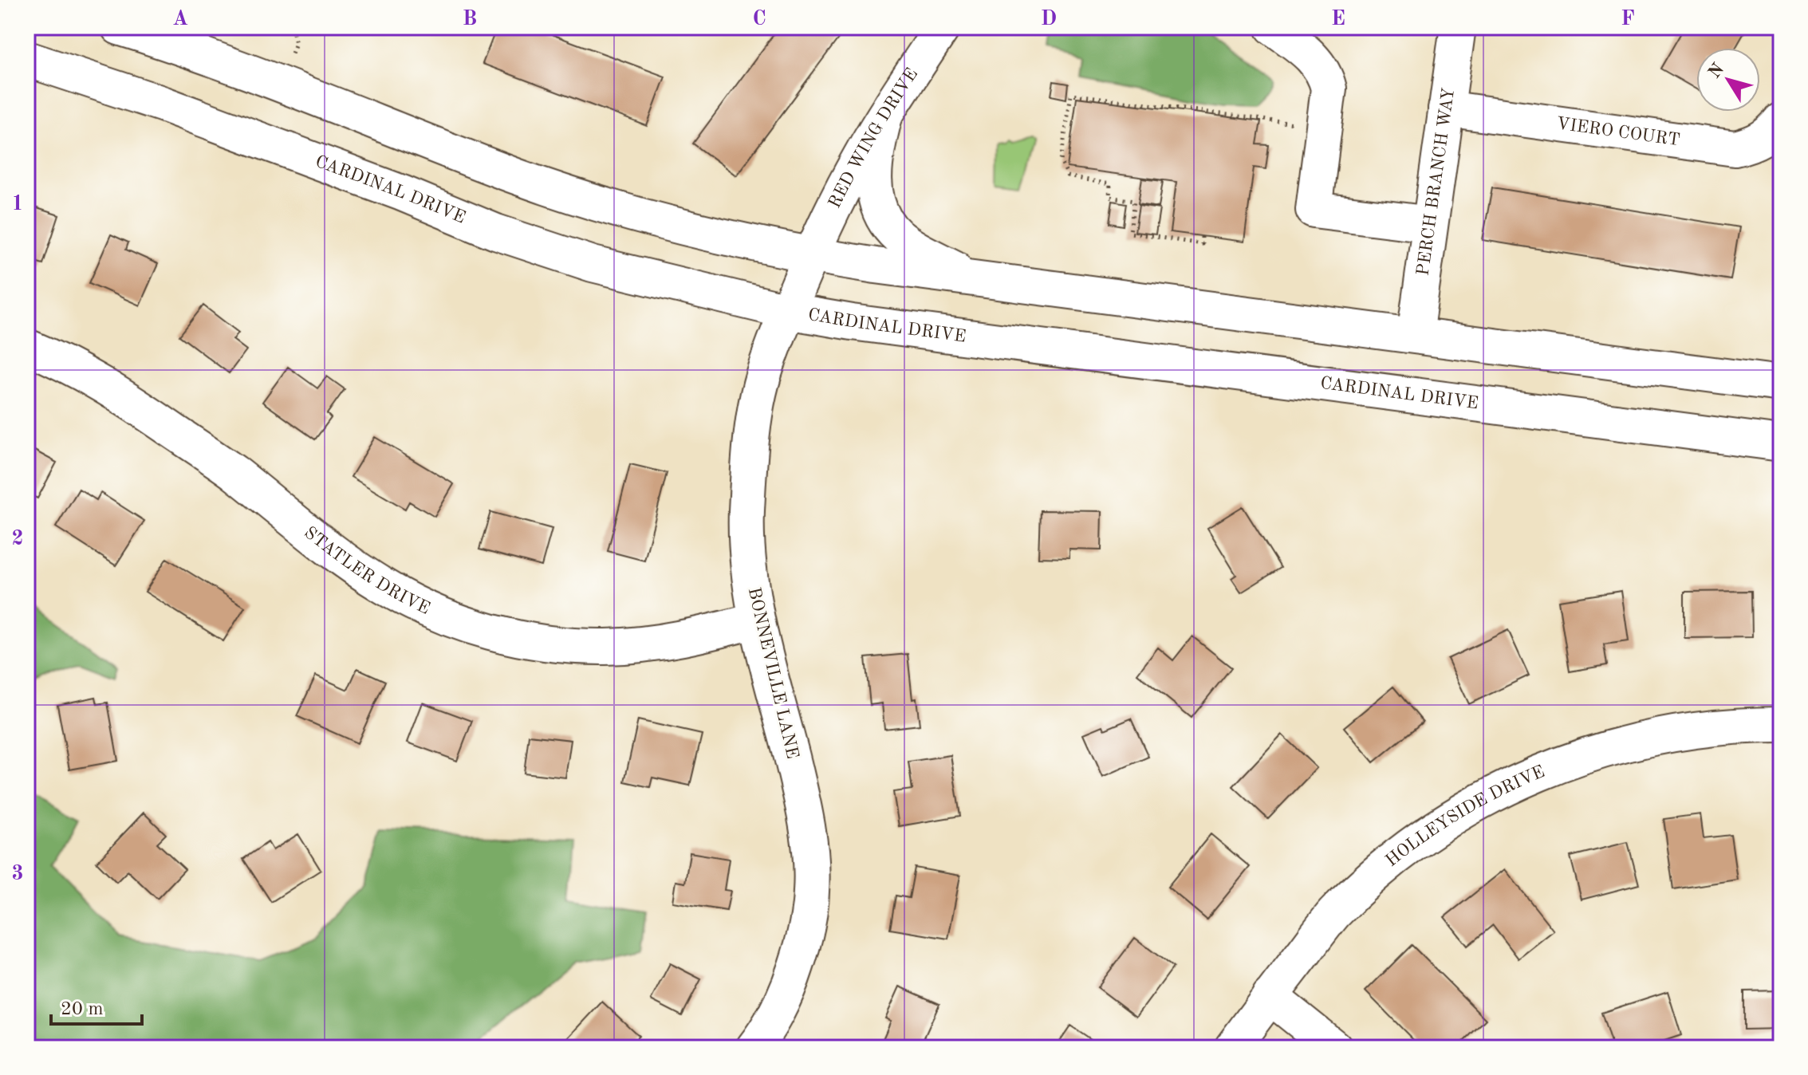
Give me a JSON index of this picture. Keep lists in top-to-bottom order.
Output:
{
  "streets": {
    "main road": [
      "VIERO COURT",
      "RED WING DRIVE",
      "PERCH BRANCH WAY",
      "CARDINAL DRIVE",
      "STATLER DRIVE",
      "BONNEVILLE LANE",
      "HOLLEYSIDE DRIVE"
    ]
  },
  "crossings": [
    ["VIERO COURT", "PERCH BRANCH WAY"],
    ["RED WING DRIVE", "BONNEVILLE LANE"],
    ["CARDINAL DRIVE", "BONNEVILLE LANE"],
    ["STATLER DRIVE", "BONNEVILLE LANE"]
  ],
  "scale_bar": "20 m",
  "north": "top left",
  "grid": {
    "columns": [
      "A",
      "B",
      "C",
      "D",
      "E",
      "F"
    ],
    "rows": ["1", "2", "3"]
  }
}
